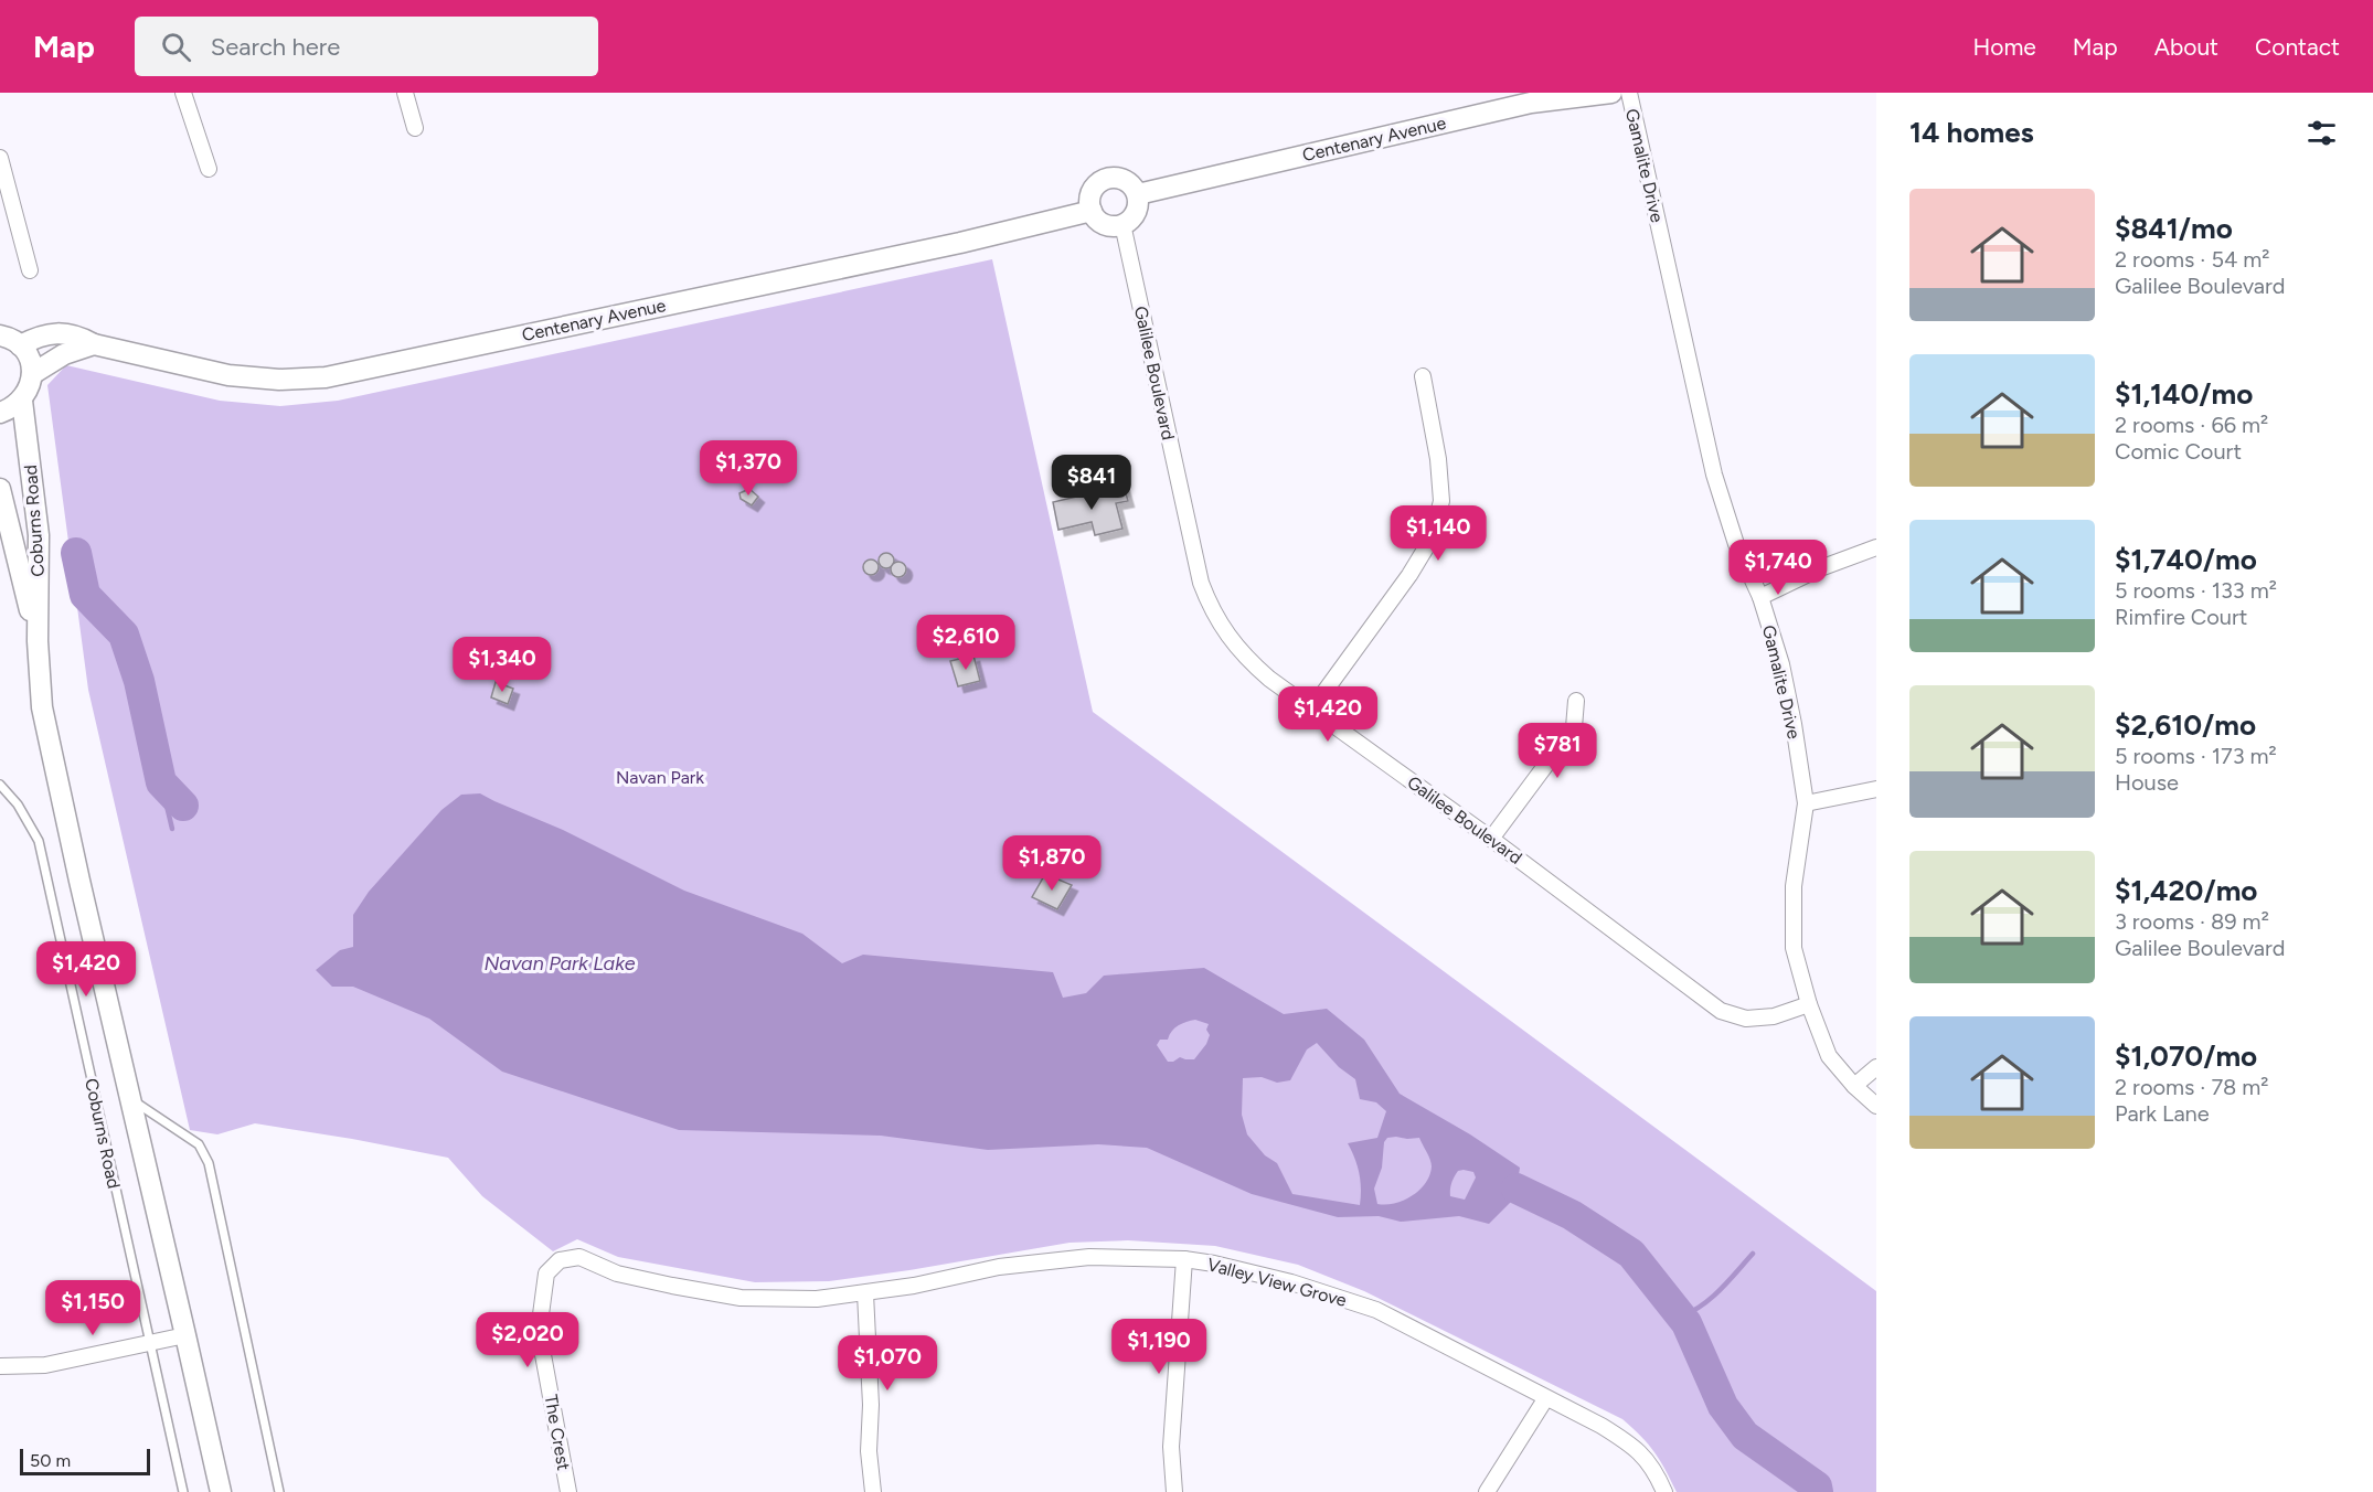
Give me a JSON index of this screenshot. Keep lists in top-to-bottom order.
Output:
{
  "streets": {
    "street": [
      "Centenary Avenue",
      "Gamalite Drive",
      "Galilee Boulevard",
      "Coburns Road",
      "Valley View Grove",
      "The Crest"
    ]
  },
  "crossings": [
    ["Centenary Avenue", "Galilee Boulevard"],
    ["Gamalite Drive", "Galilee Boulevard"],
    ["Valley View Grove", "The Crest"]
  ],
  "water": ["Navan Park Lake"],
  "parks": ["Navan Park"],
  "scale_bar": "50 m",
  "page": {
    "header": "Map",
    "search": "Search here",
    "nav": [
      "Home",
      "Map",
      "About",
      "Contact"
    ],
    "heading": "14 homes",
    "list": [
      {
        "name": "$841/mo",
        "note": "2 rooms · 54 m² · Galilee Boulevard"
      },
      {
        "name": "$1,140/mo",
        "note": "2 rooms · 66 m² · Comic Court"
      },
      {
        "name": "$1,740/mo",
        "note": "5 rooms · 133 m² · Rimfire Court"
      },
      {
        "name": "$2,610/mo",
        "note": "5 rooms · 173 m² · House"
      },
      {
        "name": "$1,420/mo",
        "note": "3 rooms · 89 m² · Galilee Boulevard"
      },
      {
        "name": "$1,070/mo",
        "note": "2 rooms · 78 m² · Park Lane"
      }
    ],
    "price": [
      "$1,370",
      "$841",
      "$1,140",
      "$1,740",
      "$2,610",
      "$1,340",
      "$1,420",
      "$781",
      "$1,870",
      "$1,420",
      "$1,150",
      "$2,020",
      "$1,190",
      "$1,070"
    ],
    "scale": "50 m"
  }
}
